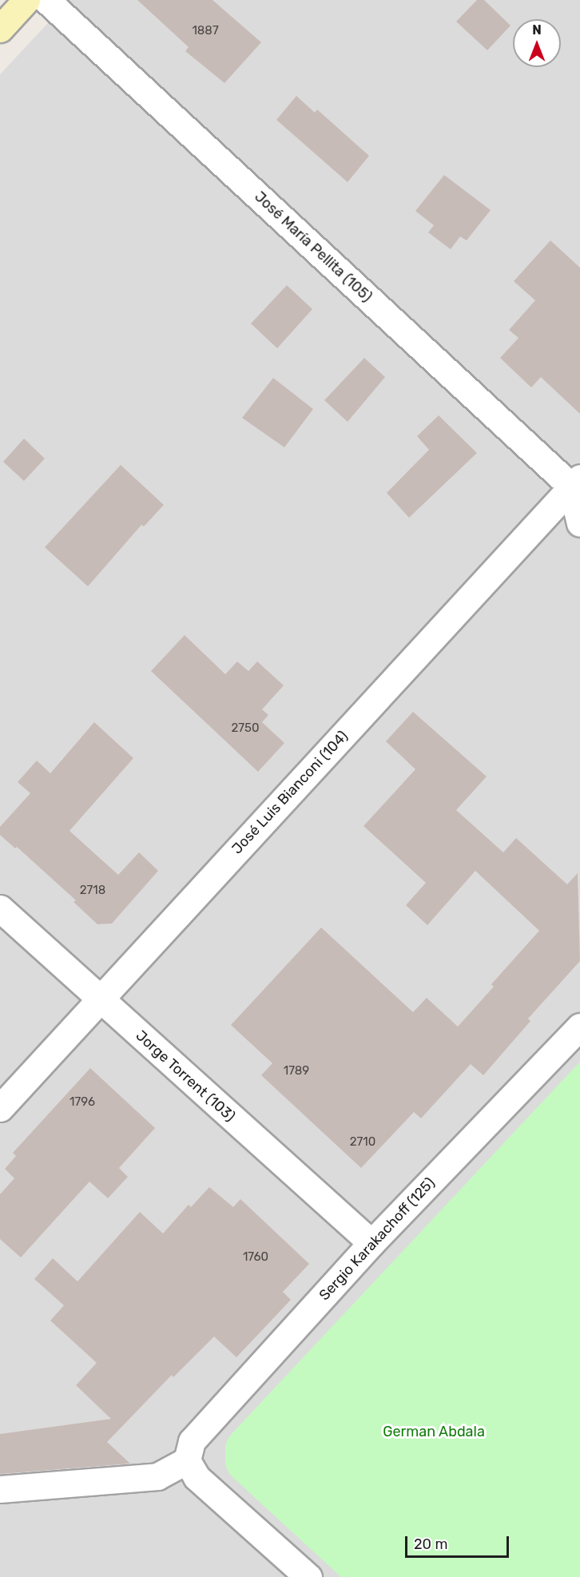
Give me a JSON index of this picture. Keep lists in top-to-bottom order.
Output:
{
  "streets": {
    "street": [
      "José María Pellita (105)",
      "José Luis Bianconi (104)",
      "Jorge Torrent (103)",
      "Sergio Karakachoff (125)"
    ]
  },
  "crossings": [
    ["José María Pellita (105)", "José Luis Bianconi (104)"],
    ["José Luis Bianconi (104)", "Jorge Torrent (103)"],
    ["Jorge Torrent (103)", "Sergio Karakachoff (125)"]
  ],
  "parks": ["German Abdala"],
  "house_numbers": [
    "1887",
    "2750",
    "2718",
    "1789",
    "1796",
    "2710",
    "1760"
  ],
  "scale_bar": "20 m",
  "north": "top"
}
